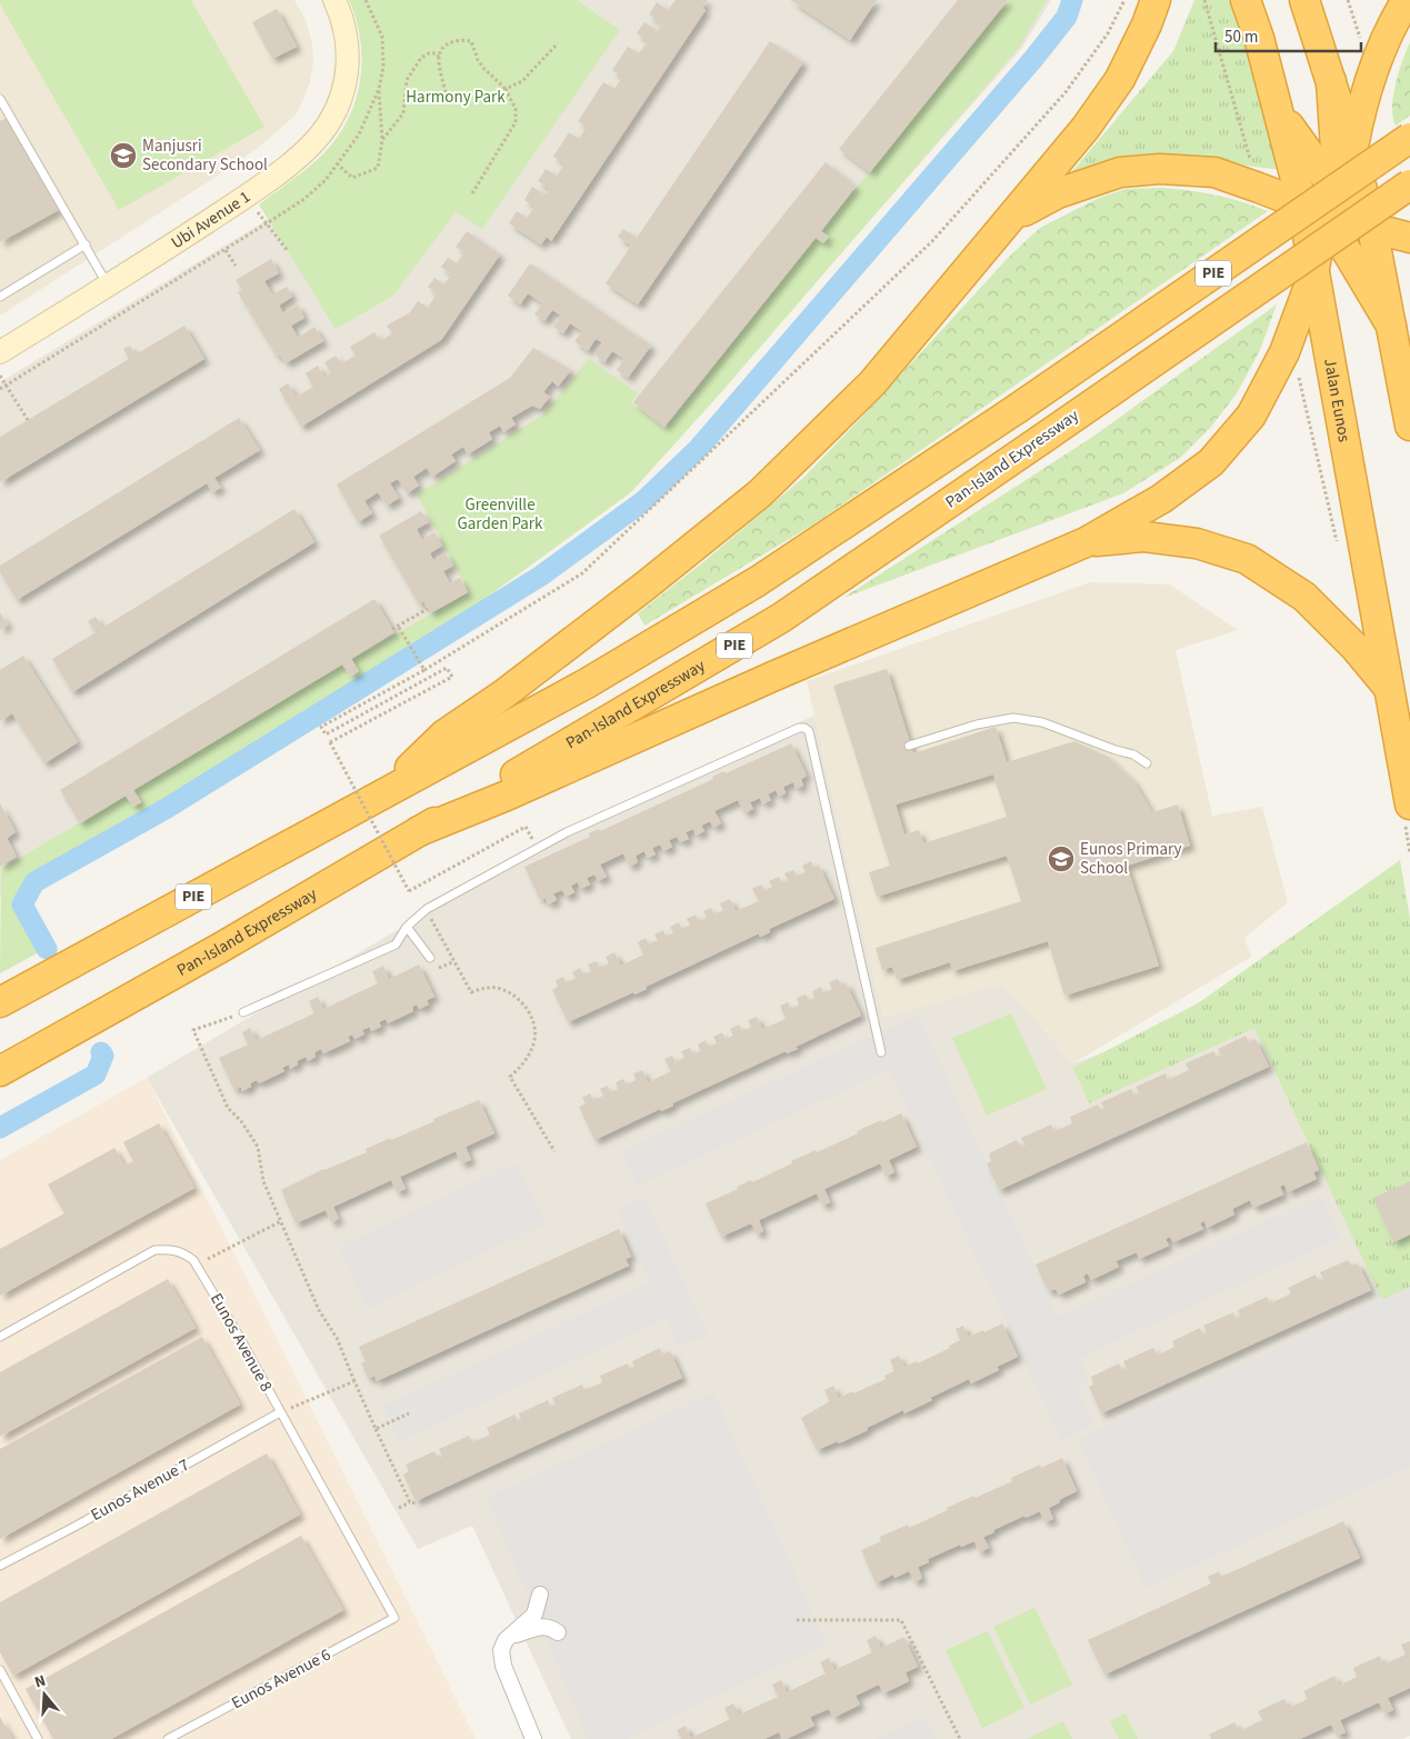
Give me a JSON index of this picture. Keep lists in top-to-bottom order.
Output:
{
  "streets": {
    "highway": ["PIE", "Jalan Eunos", "Pan-Island Expressway"],
    "street": ["Ubi Avenue 1"],
    "lane": ["Eunos Avenue 8", "Eunos Avenue 7", "Eunos Avenue 6"]
  },
  "crossings": [
    ["Eunos Avenue 8", "Eunos Avenue 7"],
    ["Eunos Avenue 8", "Eunos Avenue 6"]
  ],
  "parks": ["Harmony Park", "Greenville Garden Park"],
  "places": {
    "school or university": ["Manjusri Secondary School", "Eunos Primary School"]
  },
  "scale_bar": "50 m",
  "north": "top"
}
